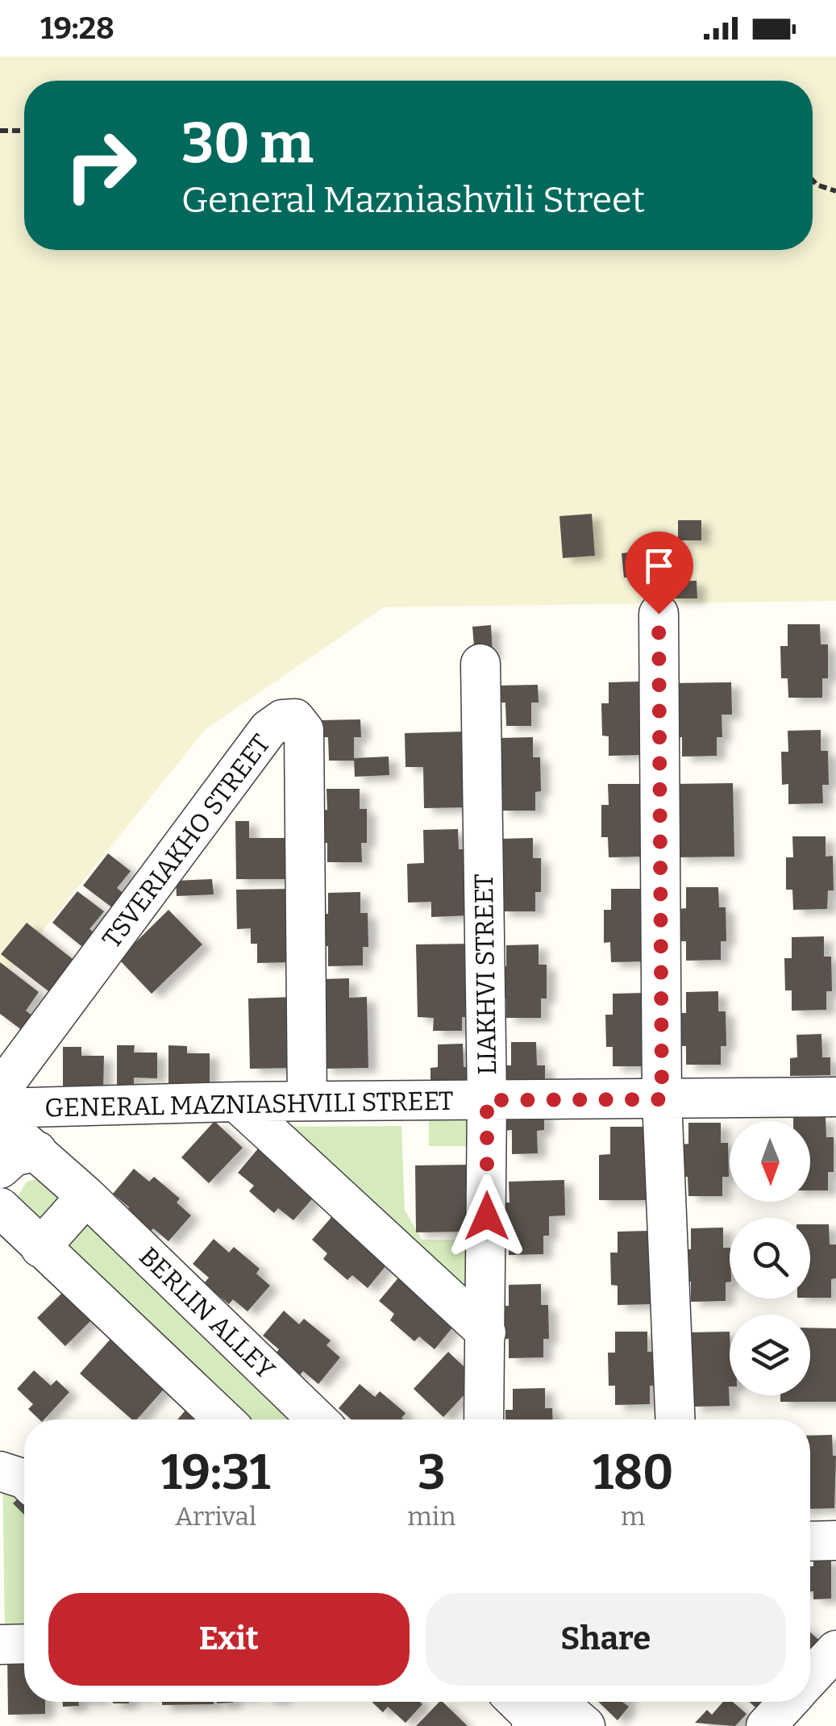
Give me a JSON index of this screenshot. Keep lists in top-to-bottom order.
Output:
{
  "streets": {
    "street": [
      "TSVERIAKHO STREET",
      "LIAKHVI STREET",
      "GENERAL MAZNIASHVILI STREET",
      "BERLIN ALLEY"
    ]
  },
  "crossings": [
    ["TSVERIAKHO STREET", "GENERAL MAZNIASHVILI STREET"],
    ["LIAKHVI STREET", "GENERAL MAZNIASHVILI STREET"]
  ],
  "north": "bottom",
  "page": {
    "status": "19:28",
    "turn": ["30 m", "General Mazniashvili Street"],
    "eta": [
      "19:31",
      "Arrival",
      "3",
      "min",
      "180",
      "m"
    ],
    "buttons": ["Exit", "Share"]
  }
}
